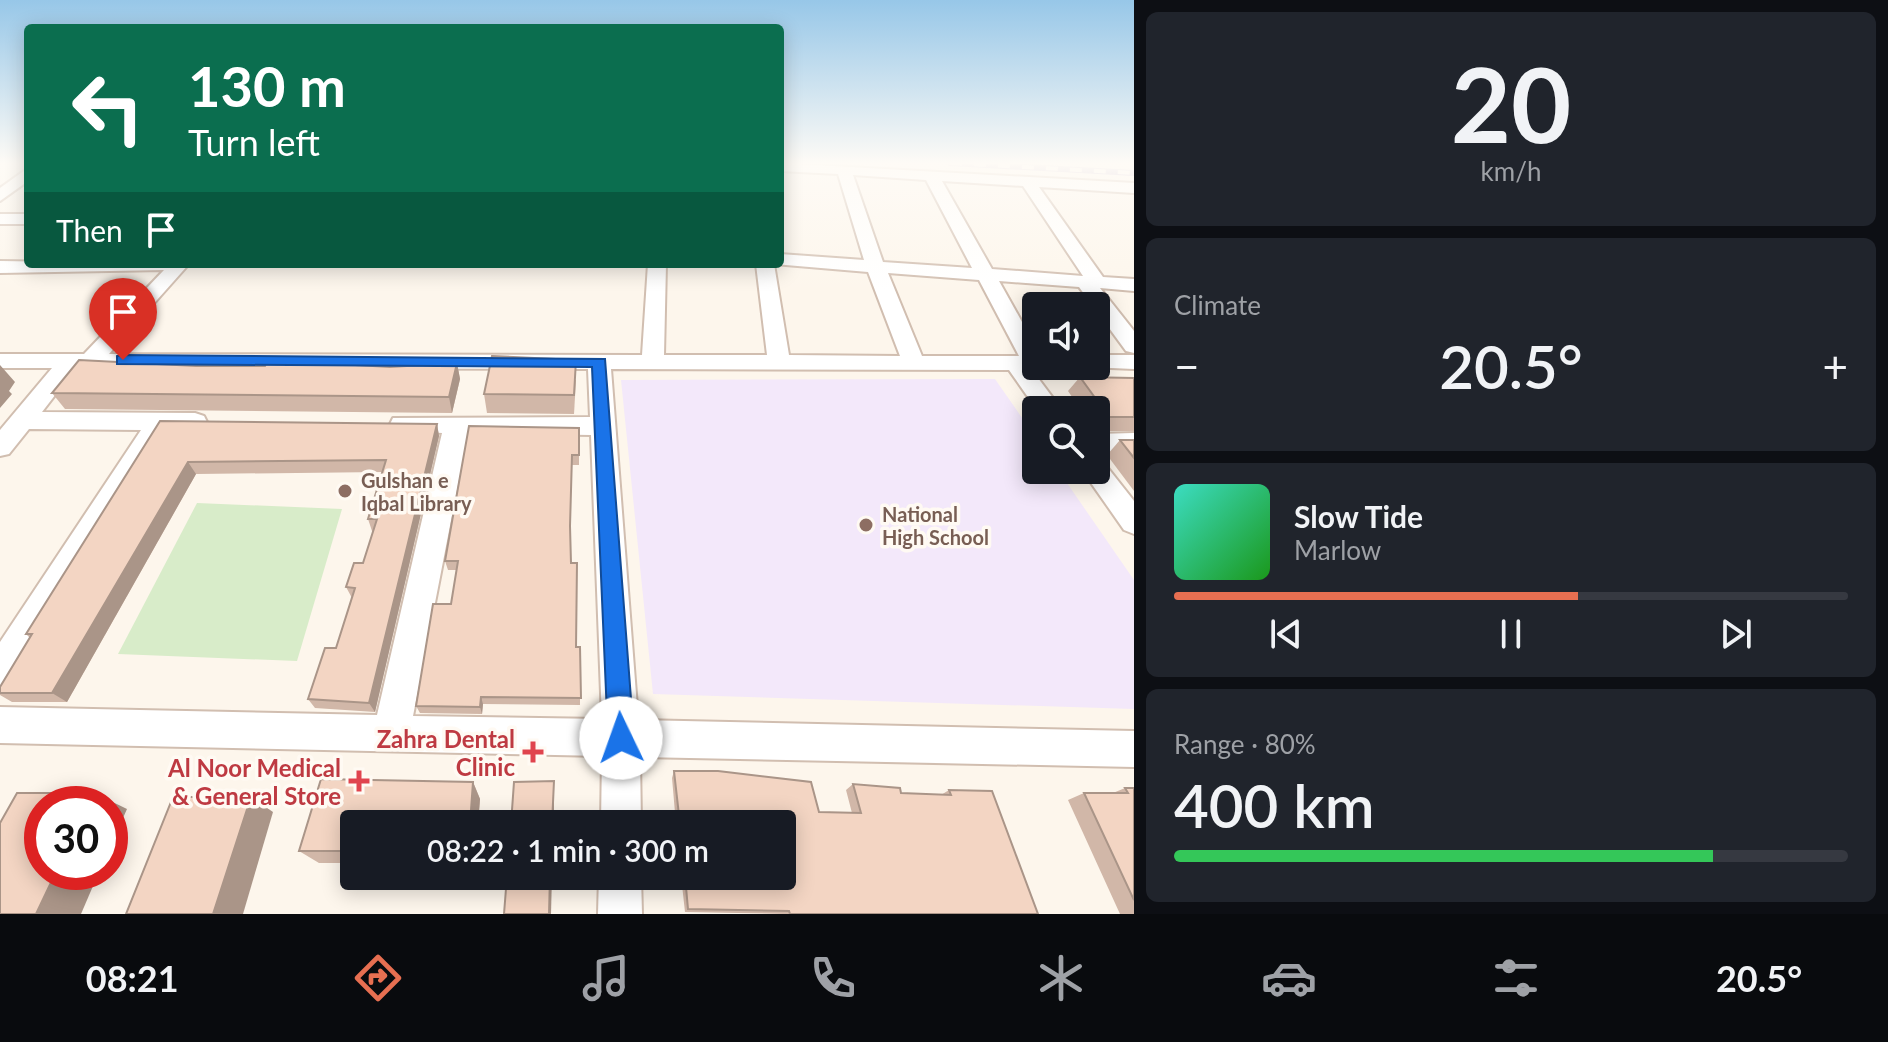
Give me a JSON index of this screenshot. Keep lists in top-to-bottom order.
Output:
{
  "places": {
    "other": ["Gulshan e Iqbal Library", "National High School"],
    "health": ["Zahra Dental Clinic", "Al Noor Medical & General Store"]
  },
  "page": {
    "tile": [
      ["20", "km/h"],
      "Climate",
      ["Range · 80%", "400 km"]
    ],
    "turn": ["130 m", "Turn left"],
    "then": "Then",
    "heat": ["−", "20.5°", "+"],
    "song": ["Slow Tide", "Marlow"],
    "limit": "30",
    "trip": "08:22 · 1 min · 300 m",
    "tabs": ["08:21", "20.5°"]
  }
}
